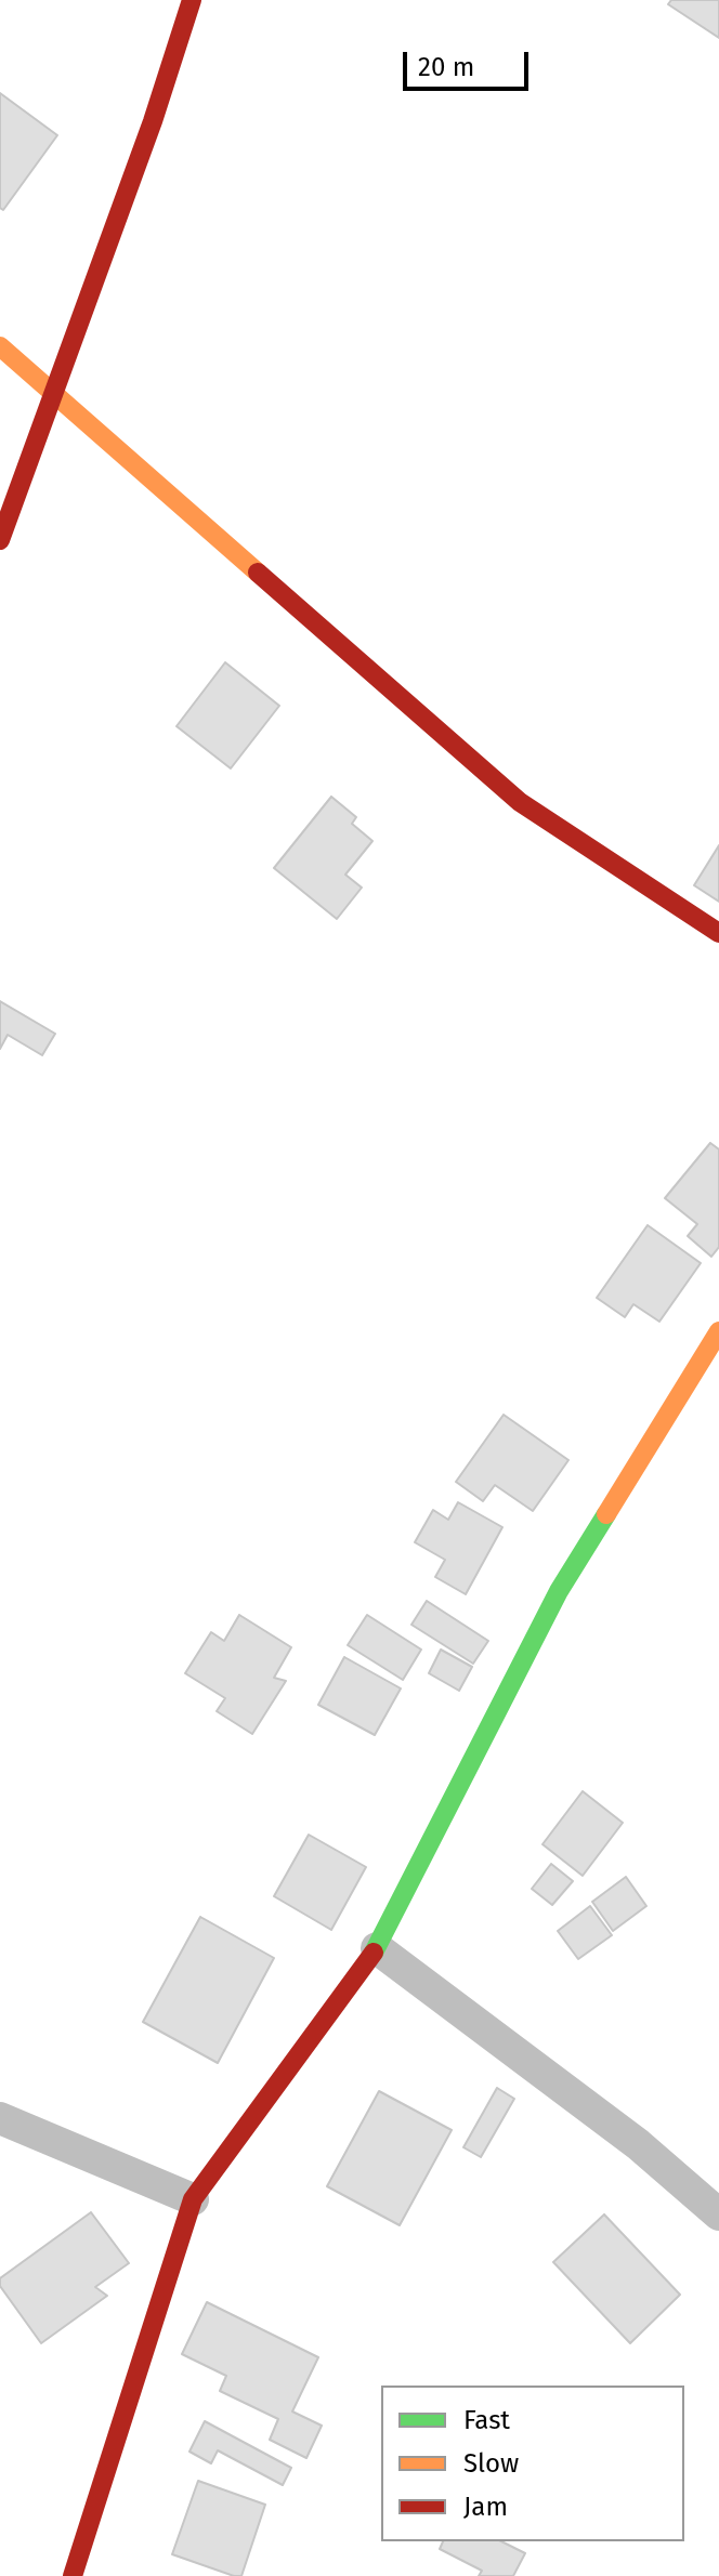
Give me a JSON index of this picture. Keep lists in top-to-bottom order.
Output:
{
  "legend": ["Fast", "Slow", "Jam"],
  "scale_bar": "20 m"
}
